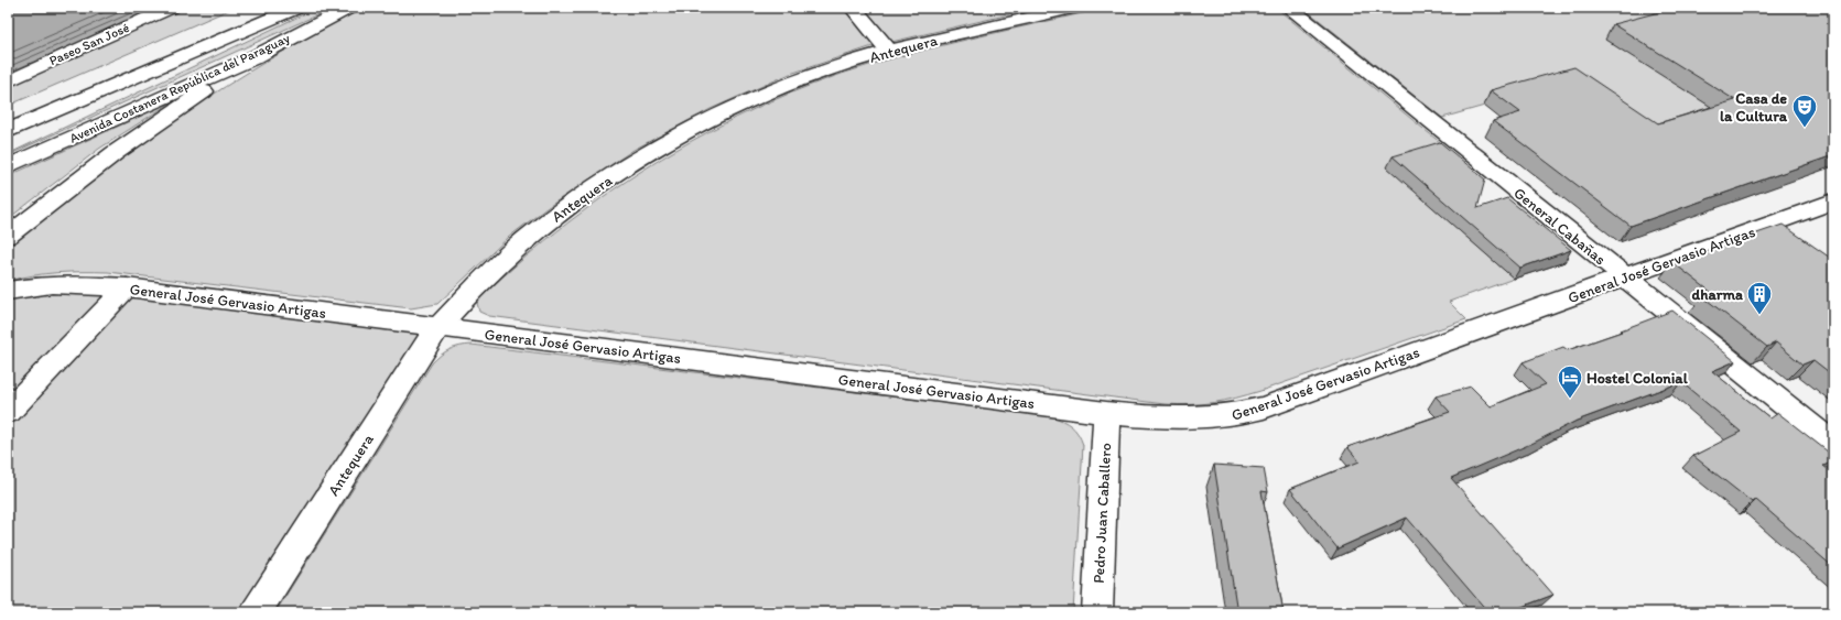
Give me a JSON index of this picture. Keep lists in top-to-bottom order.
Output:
{
  "streets": {
    "street": [
      "Paseo San José",
      "Antequera",
      "Avenida Costanera República del Paraguay",
      "General Cabañas",
      "General José Gervasio Artigas",
      "Pedro Juan Caballero"
    ]
  },
  "crossings": [
    ["Antequera", "General José Gervasio Artigas"],
    ["General Cabañas", "General José Gervasio Artigas"],
    ["General José Gervasio Artigas", "Pedro Juan Caballero"]
  ],
  "places": {
    "theatre": ["Casa de la Cultura"],
    "building": ["dharma"],
    "hotel": ["Hostel Colonial"]
  }
}
